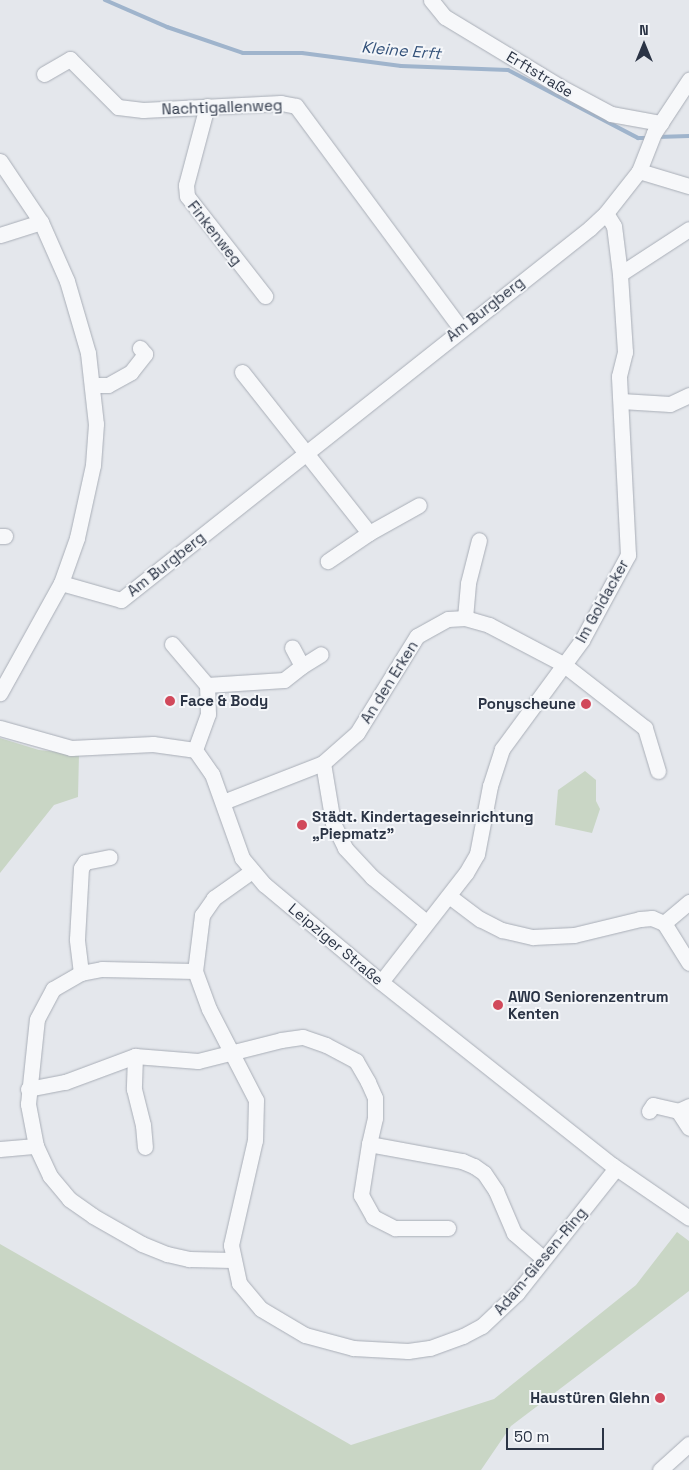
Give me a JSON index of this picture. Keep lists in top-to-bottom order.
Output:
{
  "streets": {
    "street": [
      "Erftstraße",
      "Nachtigallenweg",
      "Finkenweg",
      "Am Burgberg",
      "Im Goldacker",
      "An den Erken",
      "Leipziger Straße",
      "Adam-Giesen-Ring"
    ]
  },
  "crossings": [
    ["Erftstraße", "Am Burgberg"],
    ["Nachtigallenweg", "Finkenweg"],
    ["Nachtigallenweg", "Am Burgberg"],
    ["Am Burgberg", "Im Goldacker"],
    ["Im Goldacker", "An den Erken"],
    ["Im Goldacker", "Leipziger Straße"],
    ["An den Erken", "Leipziger Straße"],
    ["Leipziger Straße", "Adam-Giesen-Ring"]
  ],
  "water": ["Kleine Erft"],
  "places": [
    "Face & Body",
    "Ponyscheune",
    "Städt. Kindertageseinrichtung „Piepmatz\"",
    "AWO Seniorenzentrum Kenten",
    "Haustüren Glehn"
  ],
  "scale_bar": "50 m",
  "north": "top"
}
